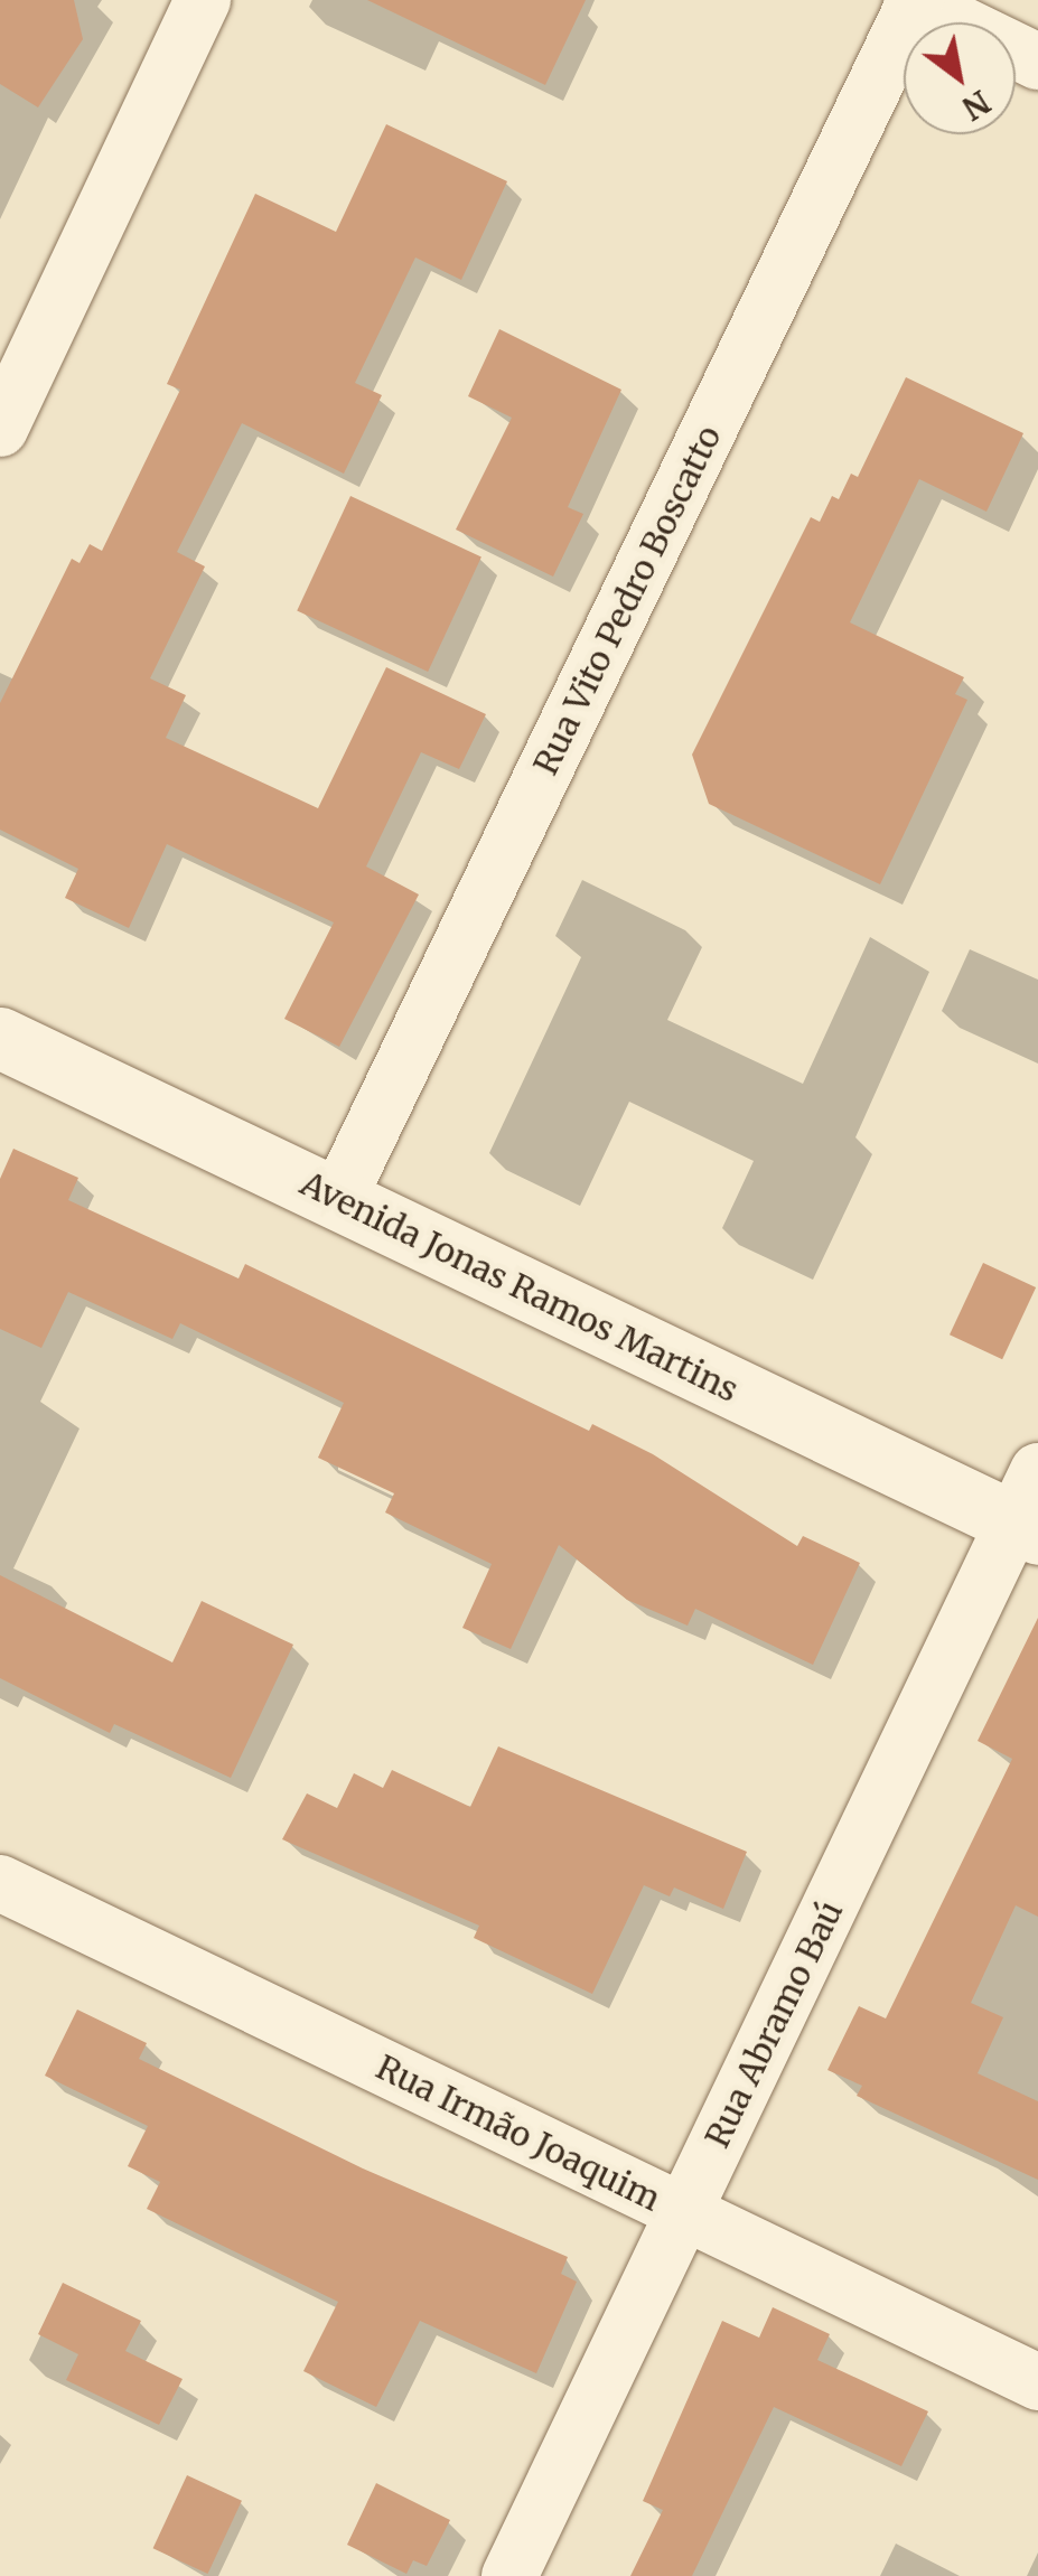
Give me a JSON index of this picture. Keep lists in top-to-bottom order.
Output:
{
  "streets": {
    "main road": ["Avenida Jonas Ramos Martins"],
    "street": ["Rua Vito Pedro Boscatto", "Rua Abramo Baú", "Rua Irmão Joaquim"]
  },
  "crossings": [
    ["Rua Vito Pedro Boscatto", "Avenida Jonas Ramos Martins"],
    ["Avenida Jonas Ramos Martins", "Rua Abramo Baú"],
    ["Rua Abramo Baú", "Rua Irmão Joaquim"]
  ],
  "north": "bottom right"
}
